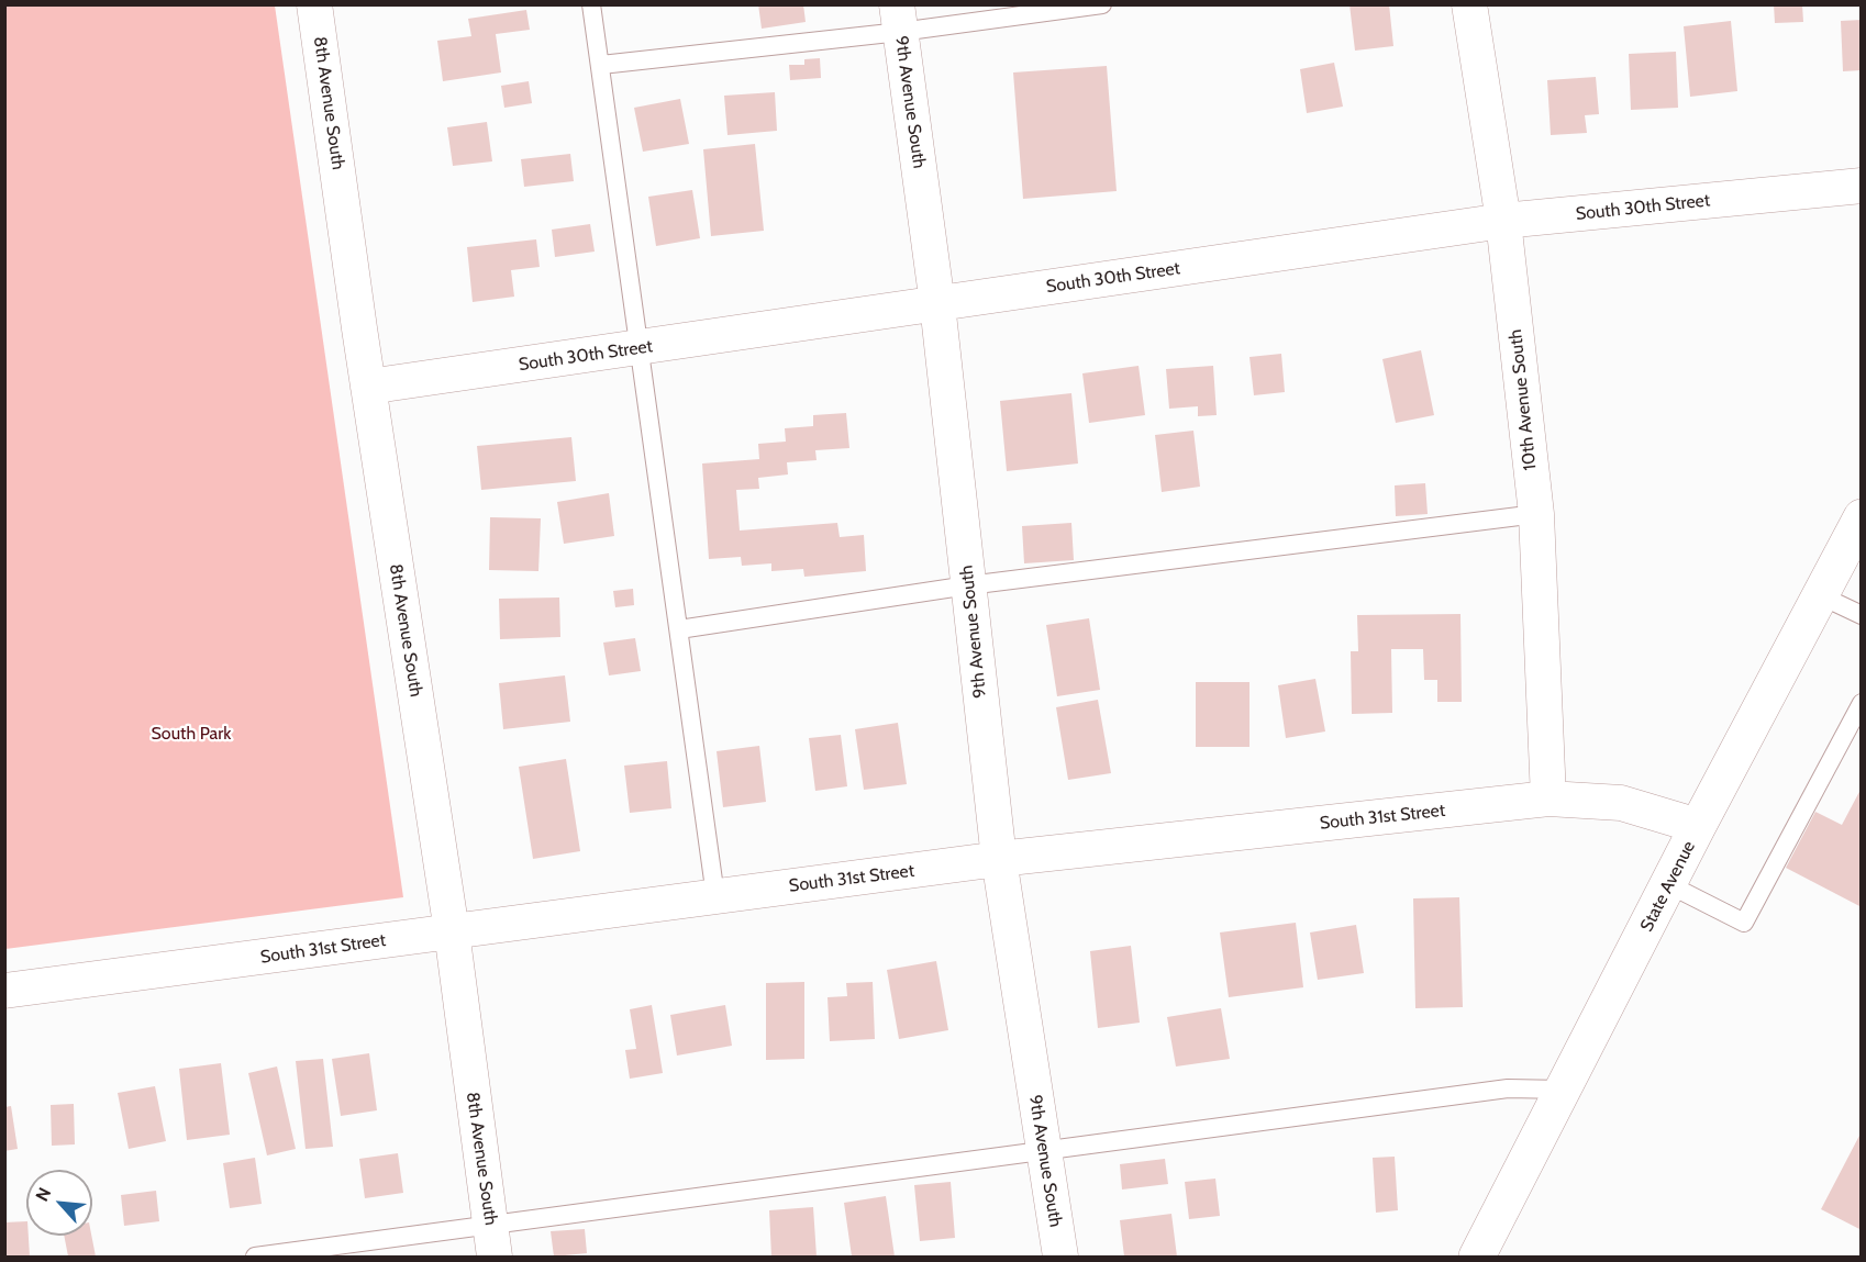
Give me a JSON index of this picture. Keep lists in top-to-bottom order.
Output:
{
  "streets": {
    "main road": ["State Avenue"],
    "street": [
      "9th Avenue South",
      "8th Avenue South",
      "South 30th Street",
      "10th Avenue South",
      "South 31st Street"
    ]
  },
  "crossings": [
    ["9th Avenue South", "South 30th Street"],
    ["9th Avenue South", "South 31st Street"],
    ["8th Avenue South", "South 30th Street"],
    ["8th Avenue South", "South 31st Street"],
    ["South 30th Street", "10th Avenue South"],
    ["10th Avenue South", "South 31st Street"],
    ["South 31st Street", "State Avenue"]
  ],
  "parks": ["South Park"],
  "north": "top left"
}
